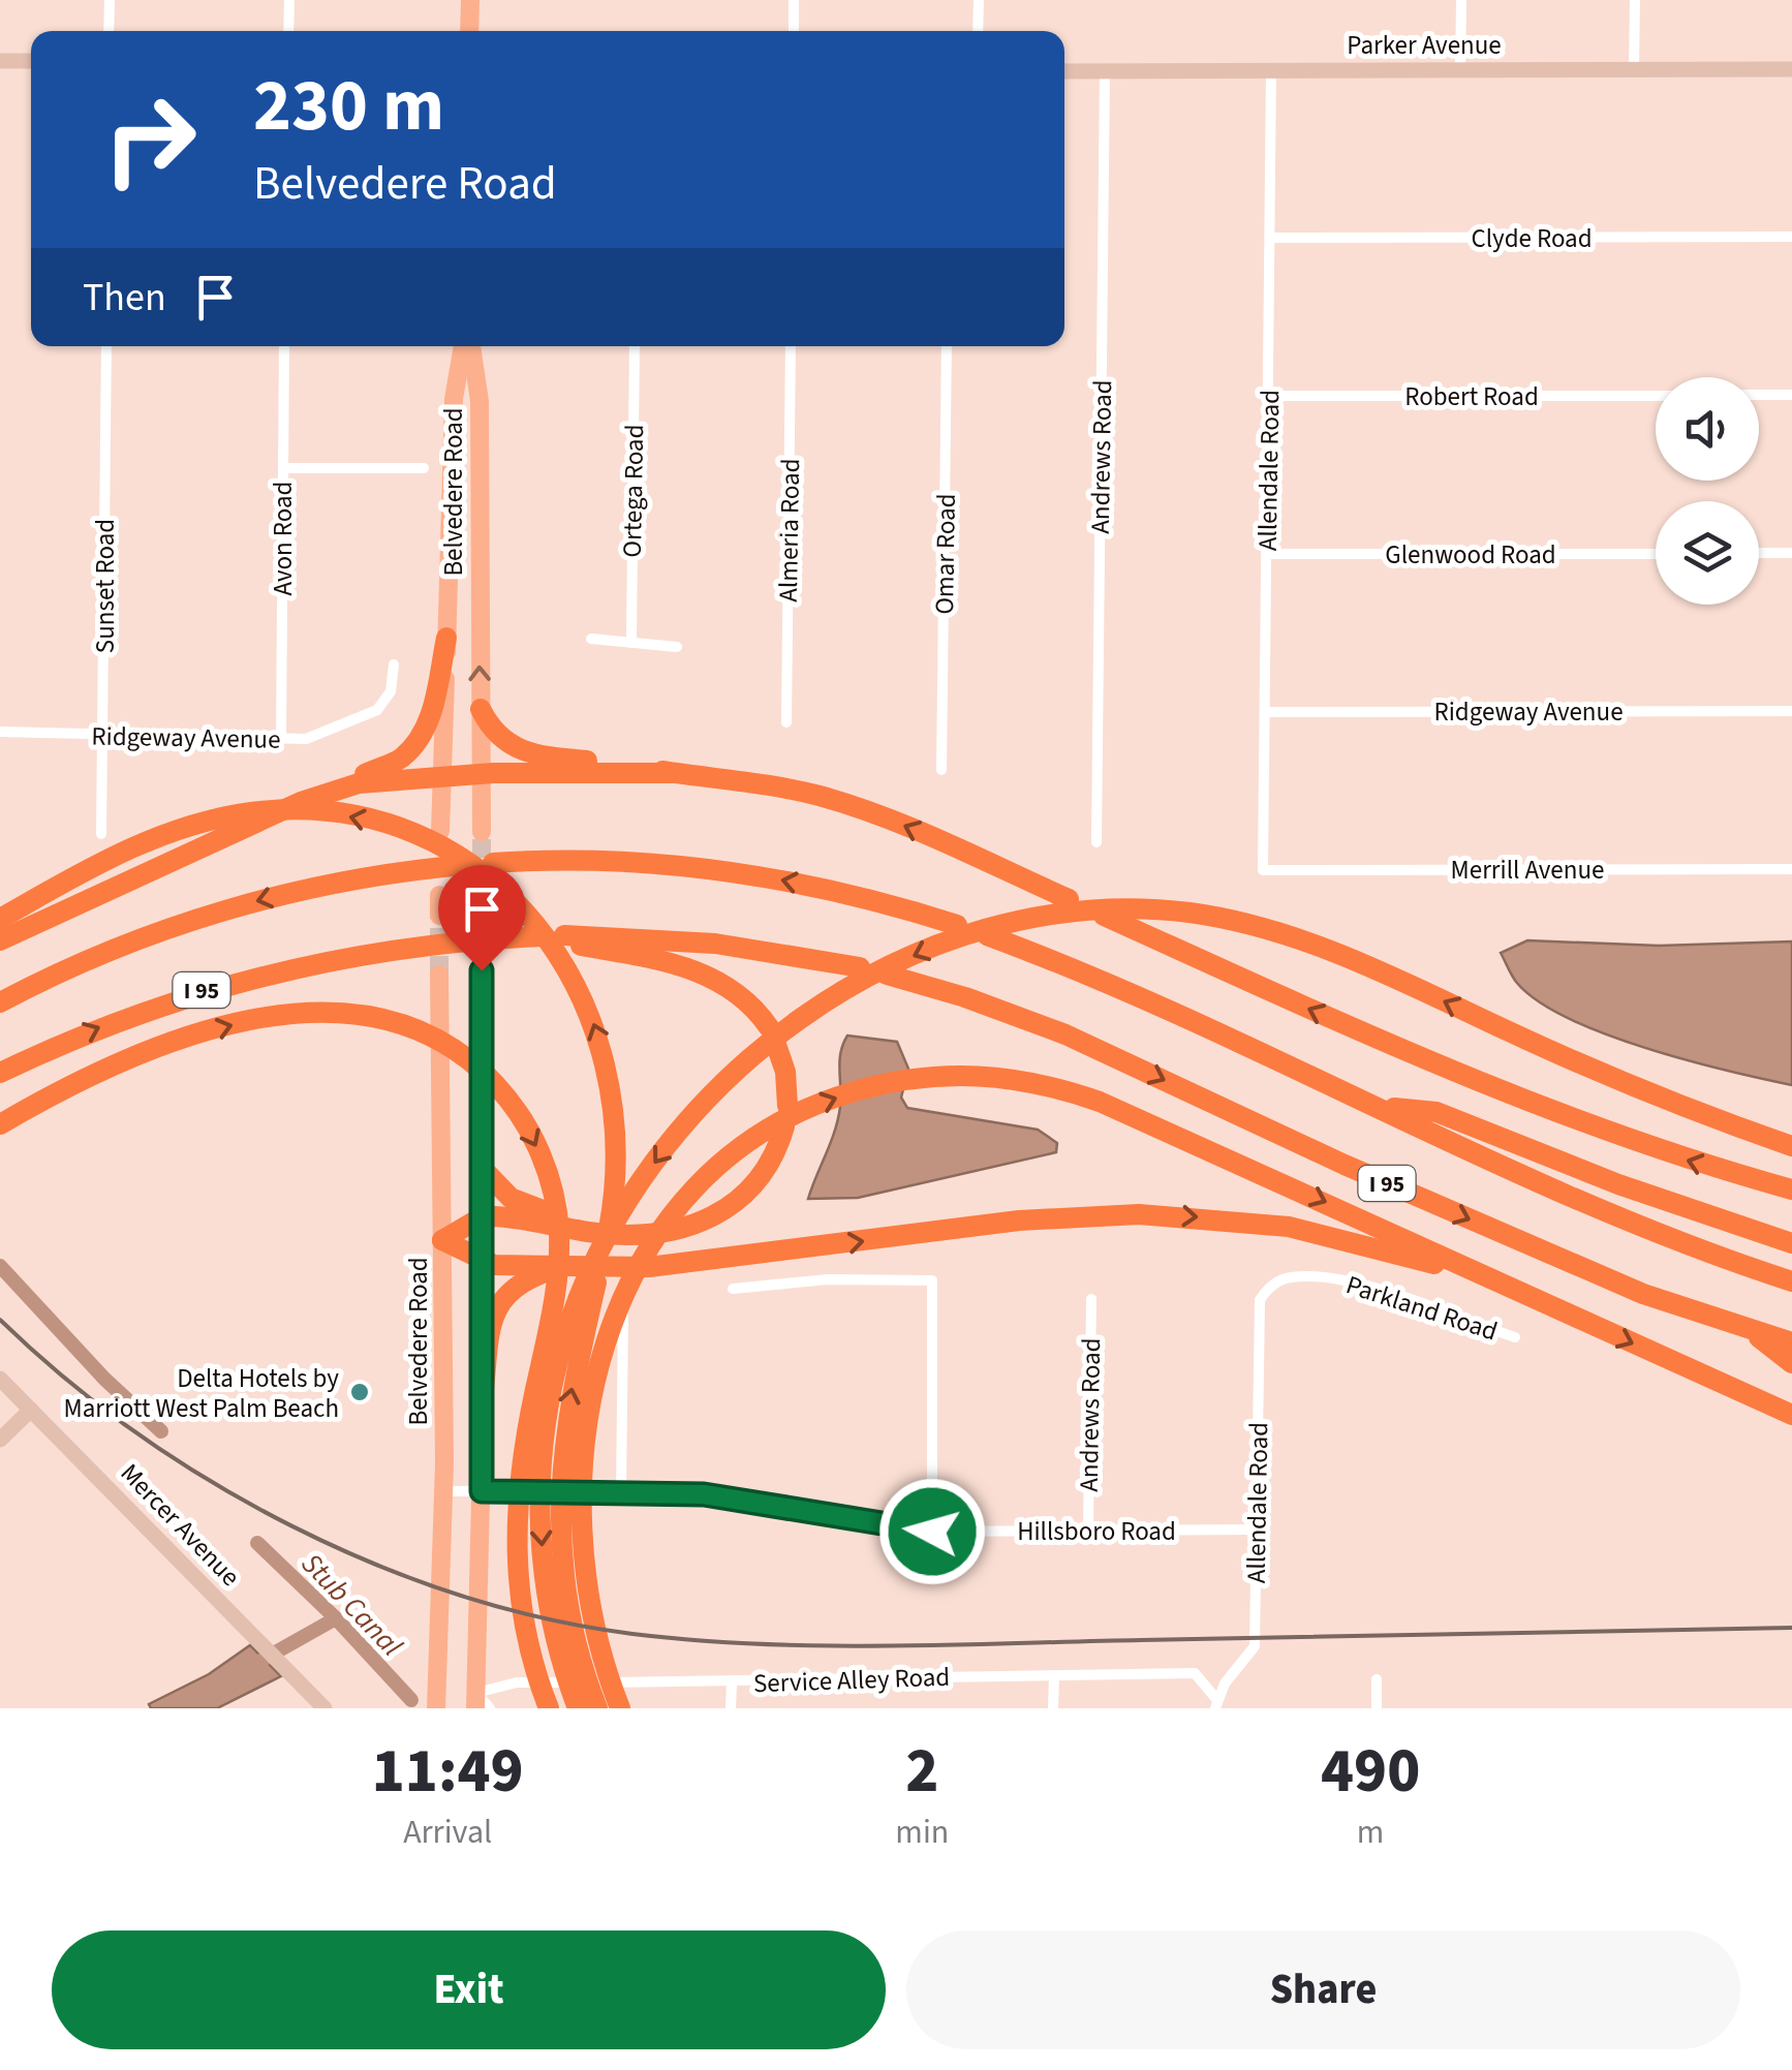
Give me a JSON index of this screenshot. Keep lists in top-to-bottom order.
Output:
{
  "streets": {
    "highway": ["I 95"],
    "main road": ["Belvedere Road"],
    "street": [
      "Parker Avenue",
      "Clyde Road",
      "Robert Road",
      "Andrews Road",
      "Allendale Road",
      "Ortega Road",
      "Almeria Road",
      "Avon Road",
      "Omar Road",
      "Glenwood Road",
      "Sunset Road",
      "Ridgeway Avenue",
      "Merrill Avenue",
      "Parkland Road",
      "Mercer Avenue",
      "Hillsboro Road",
      "Service Alley Road"
    ]
  },
  "crossings": [
    ["Parker Avenue", "Andrews Road"],
    ["Parker Avenue", "Allendale Road"],
    ["Clyde Road", "Allendale Road"],
    ["Robert Road", "Allendale Road"],
    ["Andrews Road", "Hillsboro Road"],
    ["Allendale Road", "Glenwood Road"],
    ["Allendale Road", "Ridgeway Avenue"],
    ["Allendale Road", "Merrill Avenue"],
    ["Allendale Road", "Parkland Road"],
    ["Allendale Road", "Hillsboro Road"],
    ["Allendale Road", "Service Alley Road"],
    ["Belvedere Road", "Hillsboro Road"],
    ["Avon Road", "Ridgeway Avenue"],
    ["Sunset Road", "Ridgeway Avenue"]
  ],
  "water": ["Stub Canal"],
  "places": ["Delta Hotels by Marriott West Palm Beach"],
  "page": {
    "turn": ["230 m", "Belvedere Road"],
    "then": "Then",
    "eta": [
      "11:49",
      "Arrival",
      "2",
      "min",
      "490",
      "m"
    ],
    "buttons": ["Exit", "Share"]
  }
}
